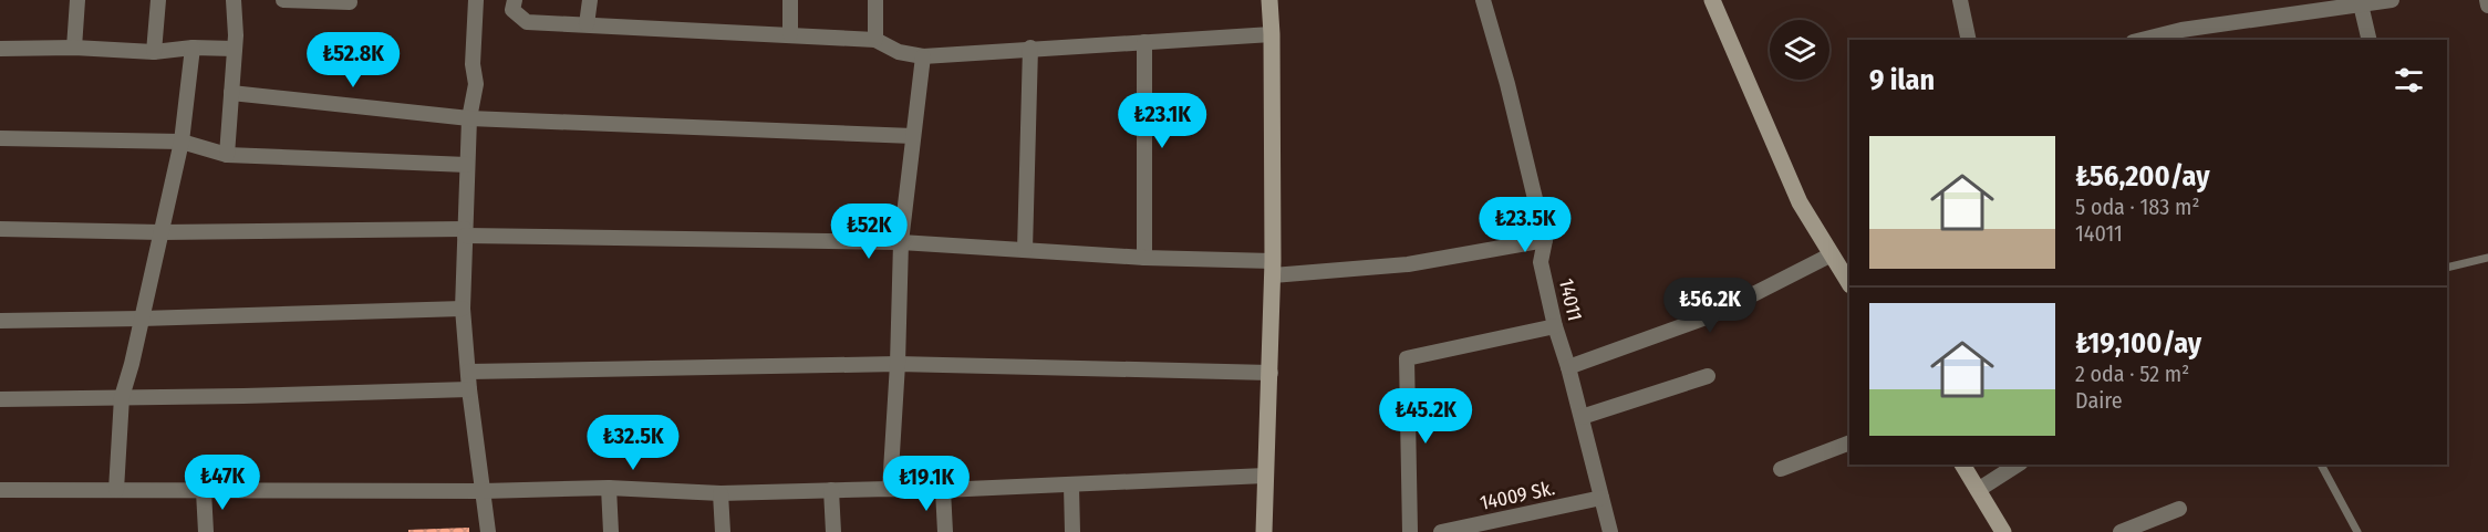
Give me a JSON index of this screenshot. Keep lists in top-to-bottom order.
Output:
{
  "streets": {
    "street": ["14011", "14009 Sk."]
  },
  "crossings": [
    ["14011", "14009 Sk."]
  ],
  "page": {
    "price": [
      "₺52.8K",
      "₺23.1K",
      "₺23.5K",
      "₺52K",
      "₺56.2K",
      "₺45.2K",
      "₺32.5K",
      "₺47K",
      "₺19.1K"
    ],
    "heading": "9 ilan",
    "list": [
      {
        "name": "₺56,200/ay",
        "note": "5 oda · 183 m² · 14011"
      },
      {
        "name": "₺19,100/ay",
        "note": "2 oda · 52 m² · Daire"
      }
    ]
  }
}
